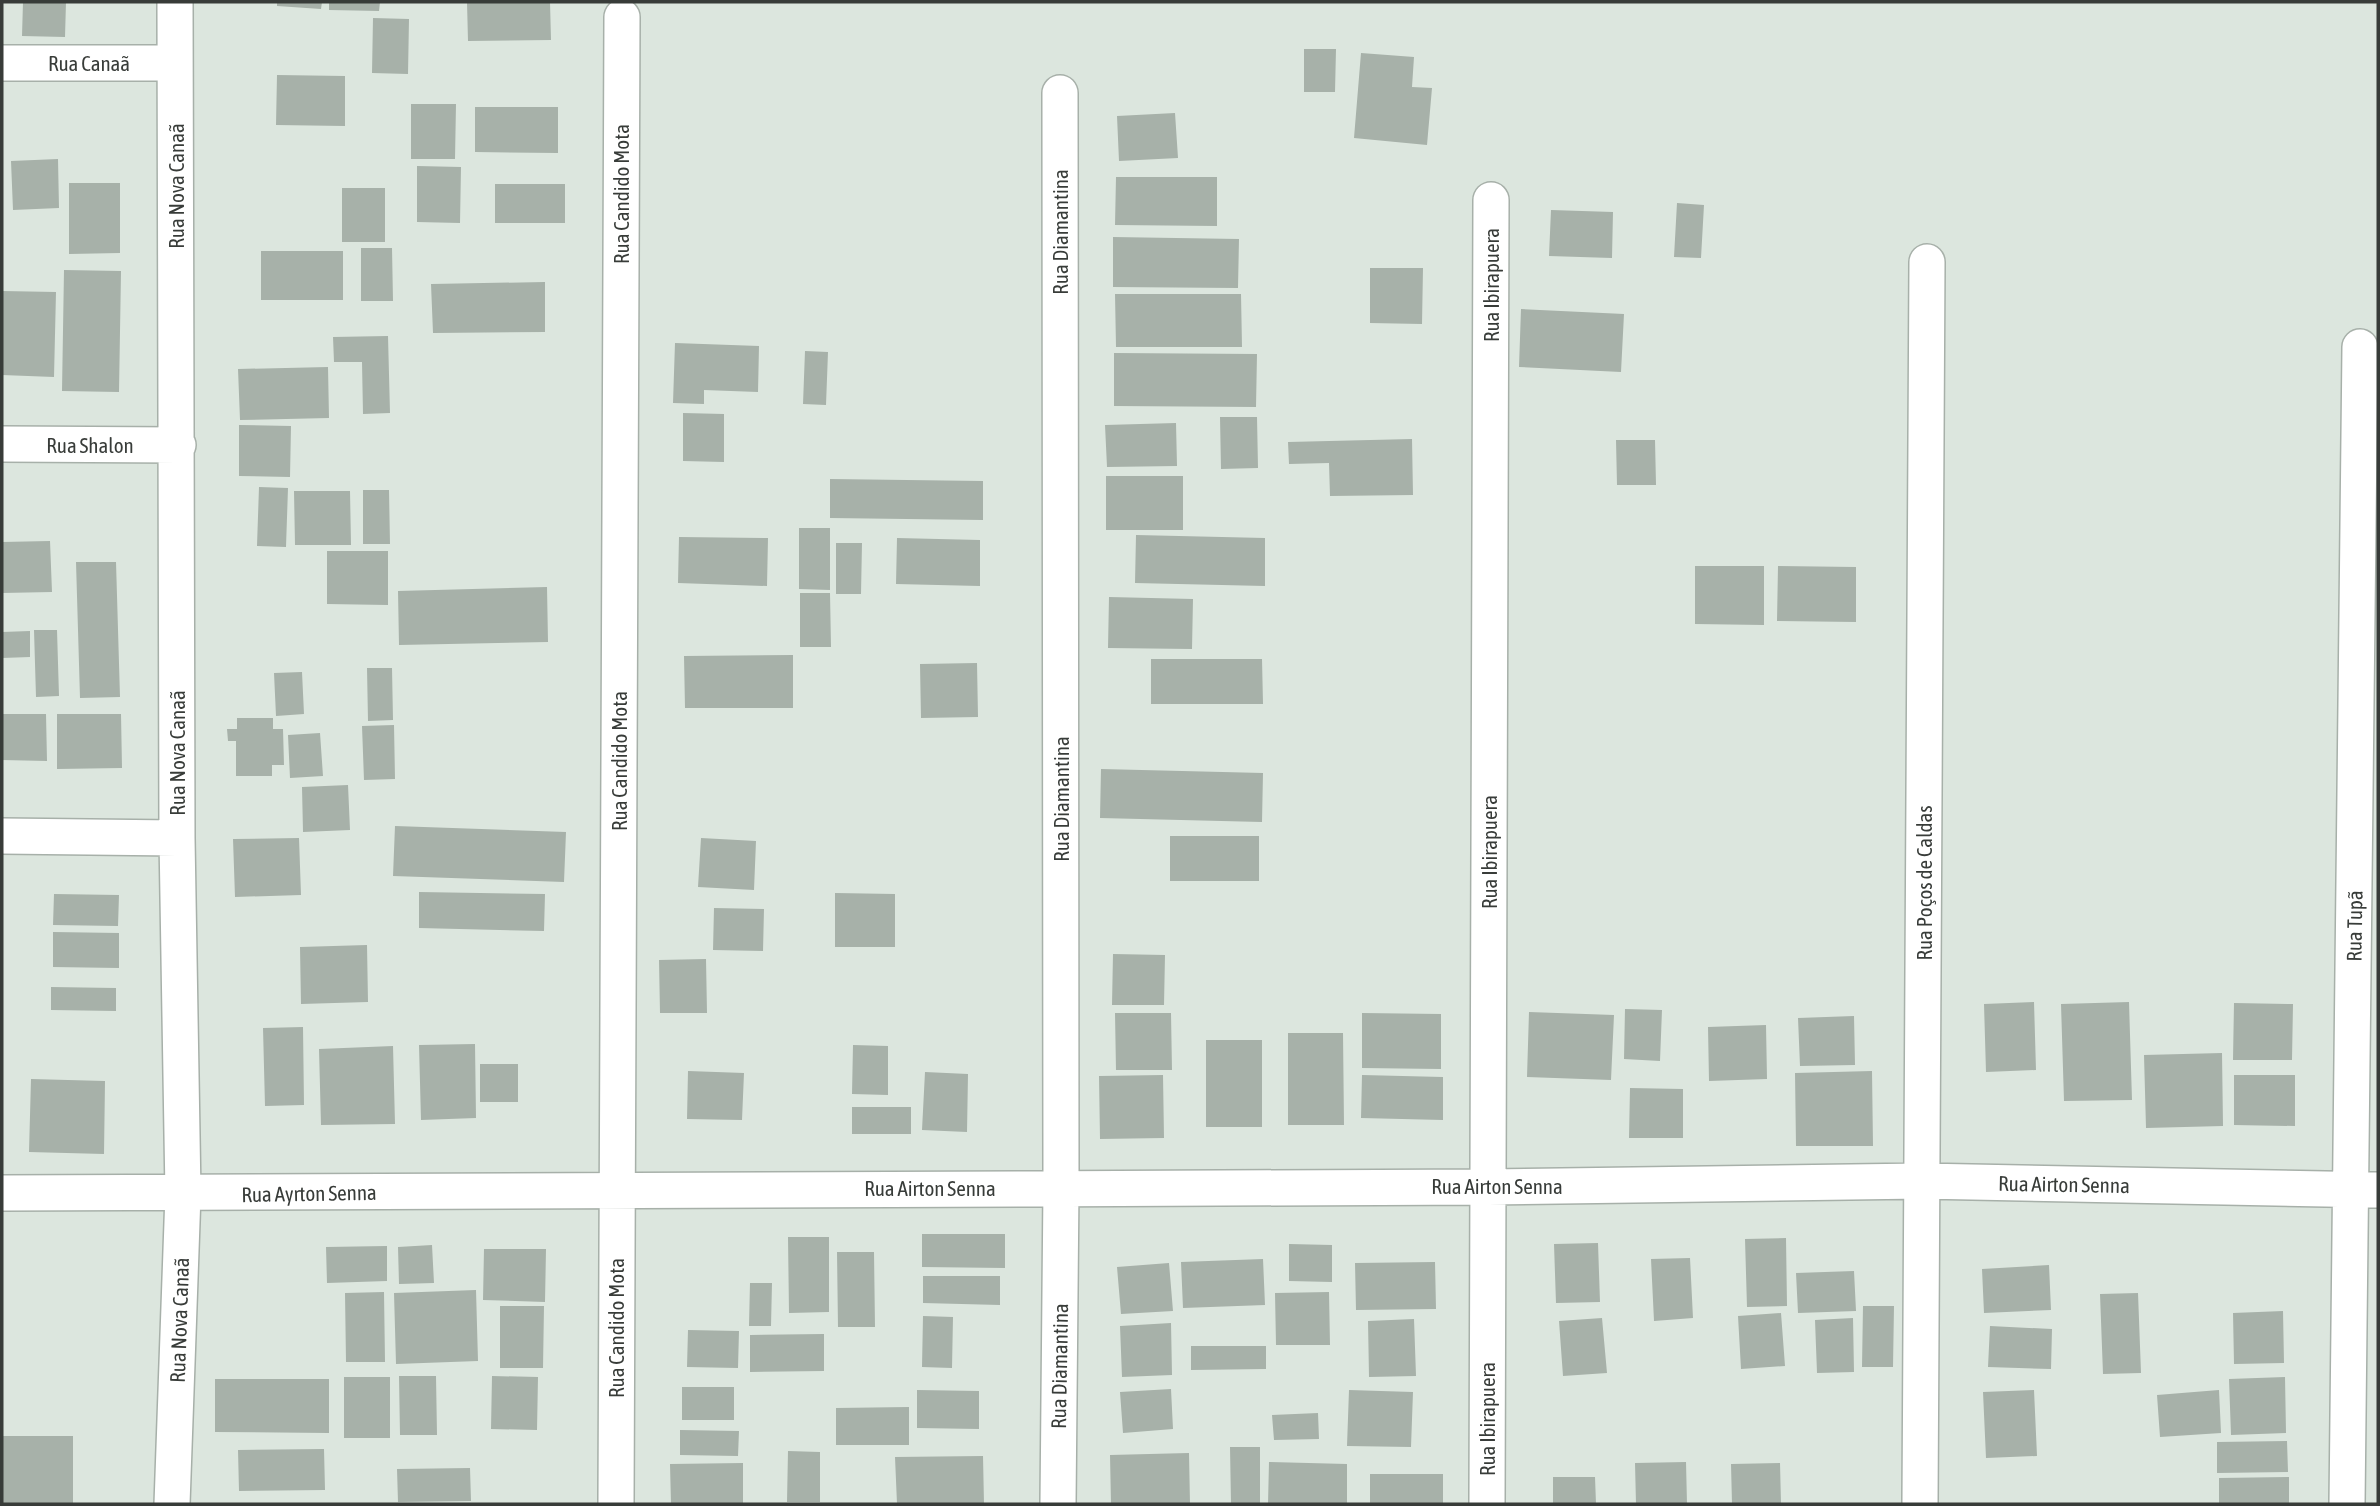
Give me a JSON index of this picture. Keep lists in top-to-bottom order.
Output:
{
  "streets": {
    "street": [
      "Rua Canaã",
      "Rua Nova Canaã",
      "Rua Candido Mota",
      "Rua Diamantina",
      "Rua Ibirapuera",
      "Rua Shalon",
      "Rua Poços de Caldas",
      "Rua Tupã",
      "Rua Airton Senna",
      "Rua Ayrton Senna"
    ]
  },
  "crossings": [
    ["Rua Canaã", "Rua Nova Canaã"],
    ["Rua Nova Canaã", "Rua Shalon"],
    ["Rua Nova Canaã", "Rua Ayrton Senna"],
    ["Rua Candido Mota", "Rua Airton Senna"],
    ["Rua Candido Mota", "Rua Ayrton Senna"],
    ["Rua Diamantina", "Rua Airton Senna"],
    ["Rua Ibirapuera", "Rua Airton Senna"],
    ["Rua Poços de Caldas", "Rua Airton Senna"],
    ["Rua Tupã", "Rua Airton Senna"],
    ["Rua Airton Senna", "Rua Ayrton Senna"]
  ]
}
